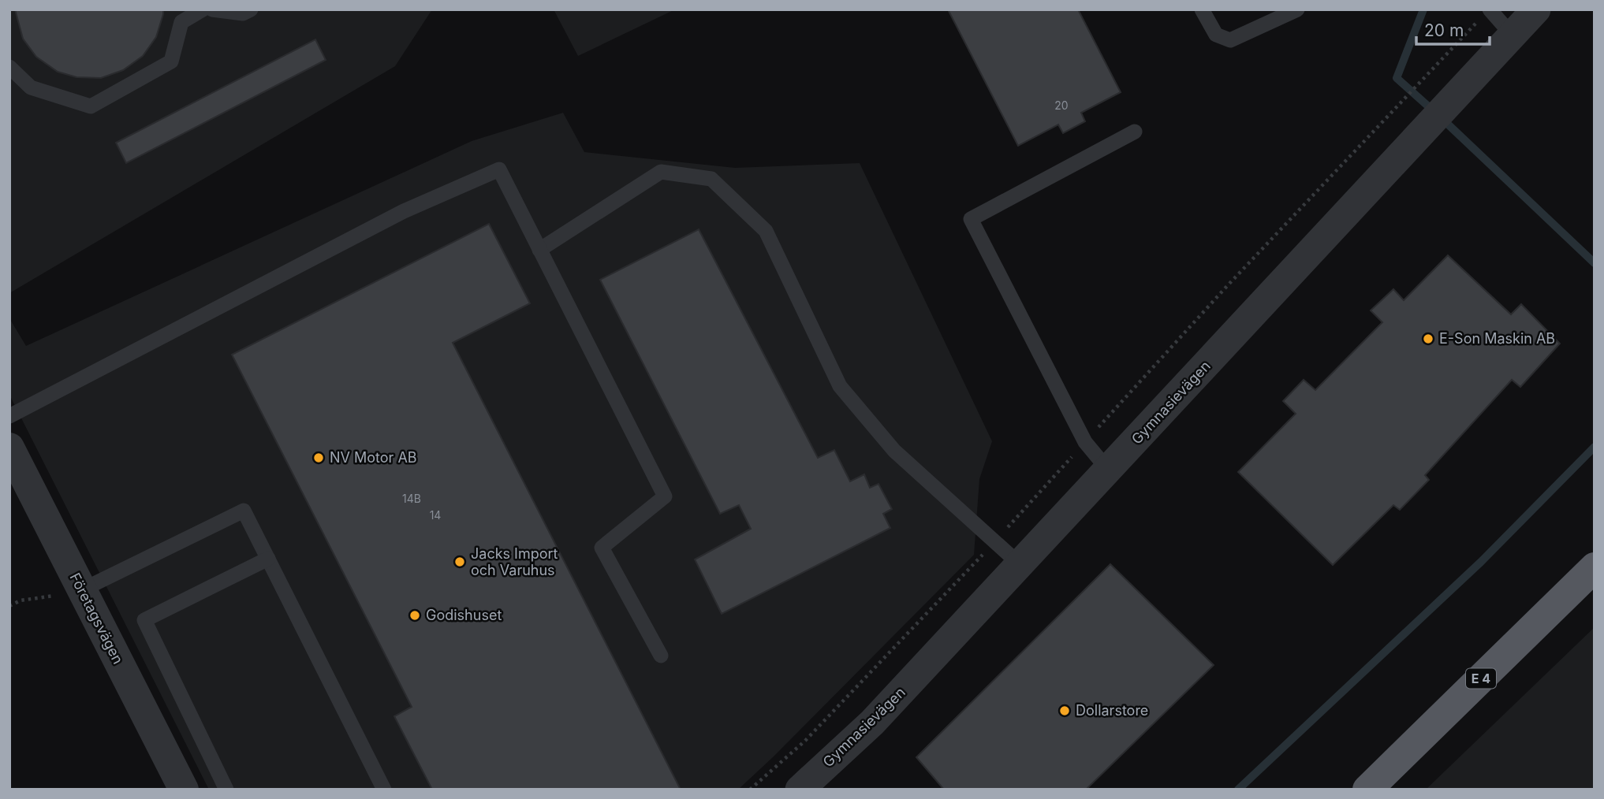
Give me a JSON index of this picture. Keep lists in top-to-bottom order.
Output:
{
  "streets": {
    "highway": ["E 4"],
    "street": ["Gymnasievägen", "Företagsvägen"]
  },
  "places": [
    "E-Son Maskin AB",
    "NV Motor AB",
    "Jacks Import och Varuhus",
    "Godishuset",
    "Dollarstore"
  ],
  "house_numbers": ["20", "14B", "14"],
  "scale_bar": "20 m"
}
